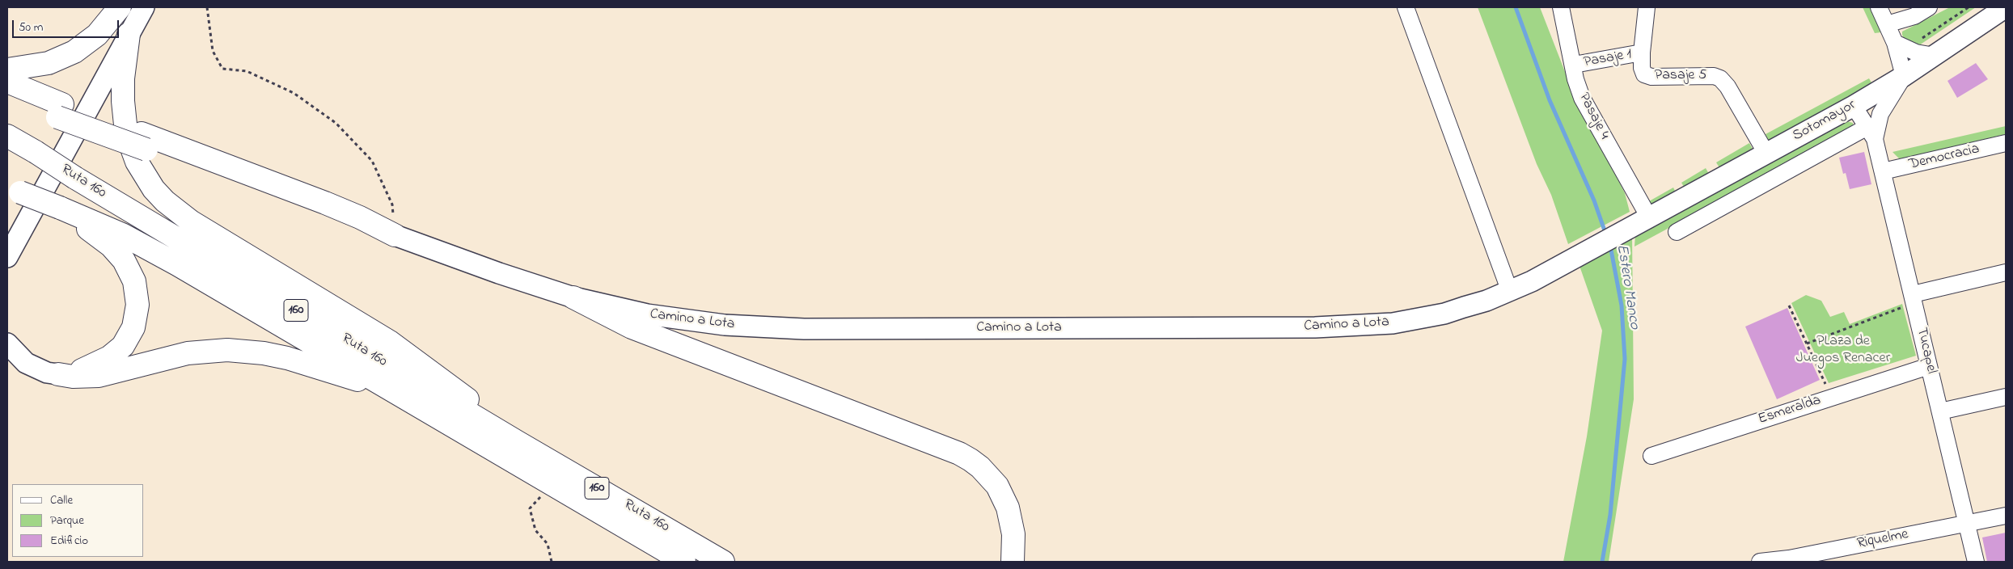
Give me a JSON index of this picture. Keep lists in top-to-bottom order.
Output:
{
  "streets": {
    "highway": ["Ruta 160", "160"],
    "main road": ["Sotomayor", "Camino a Lota"],
    "street": [
      "Pasaje 1",
      "Pasaje 5",
      "Pasaje 4",
      "Democracia",
      "Tucapel",
      "Esmeralda",
      "Riquelme"
    ]
  },
  "crossings": [
    ["Pasaje 1", "Pasaje 5"],
    ["Pasaje 1", "Pasaje 4"],
    ["Pasaje 5", "Sotomayor"],
    ["Pasaje 4", "Sotomayor"],
    ["Pasaje 4", "Camino a Lota"],
    ["Sotomayor", "Camino a Lota"],
    ["Sotomayor", "Tucapel"],
    ["Democracia", "Tucapel"],
    ["Tucapel", "Esmeralda"],
    ["Tucapel", "Riquelme"]
  ],
  "water": ["Estero Manco"],
  "parks": ["PLaza de Juegos Renacer"],
  "legend": ["Calle", "Parque", "Edificio"],
  "scale_bar": "50 m"
}
